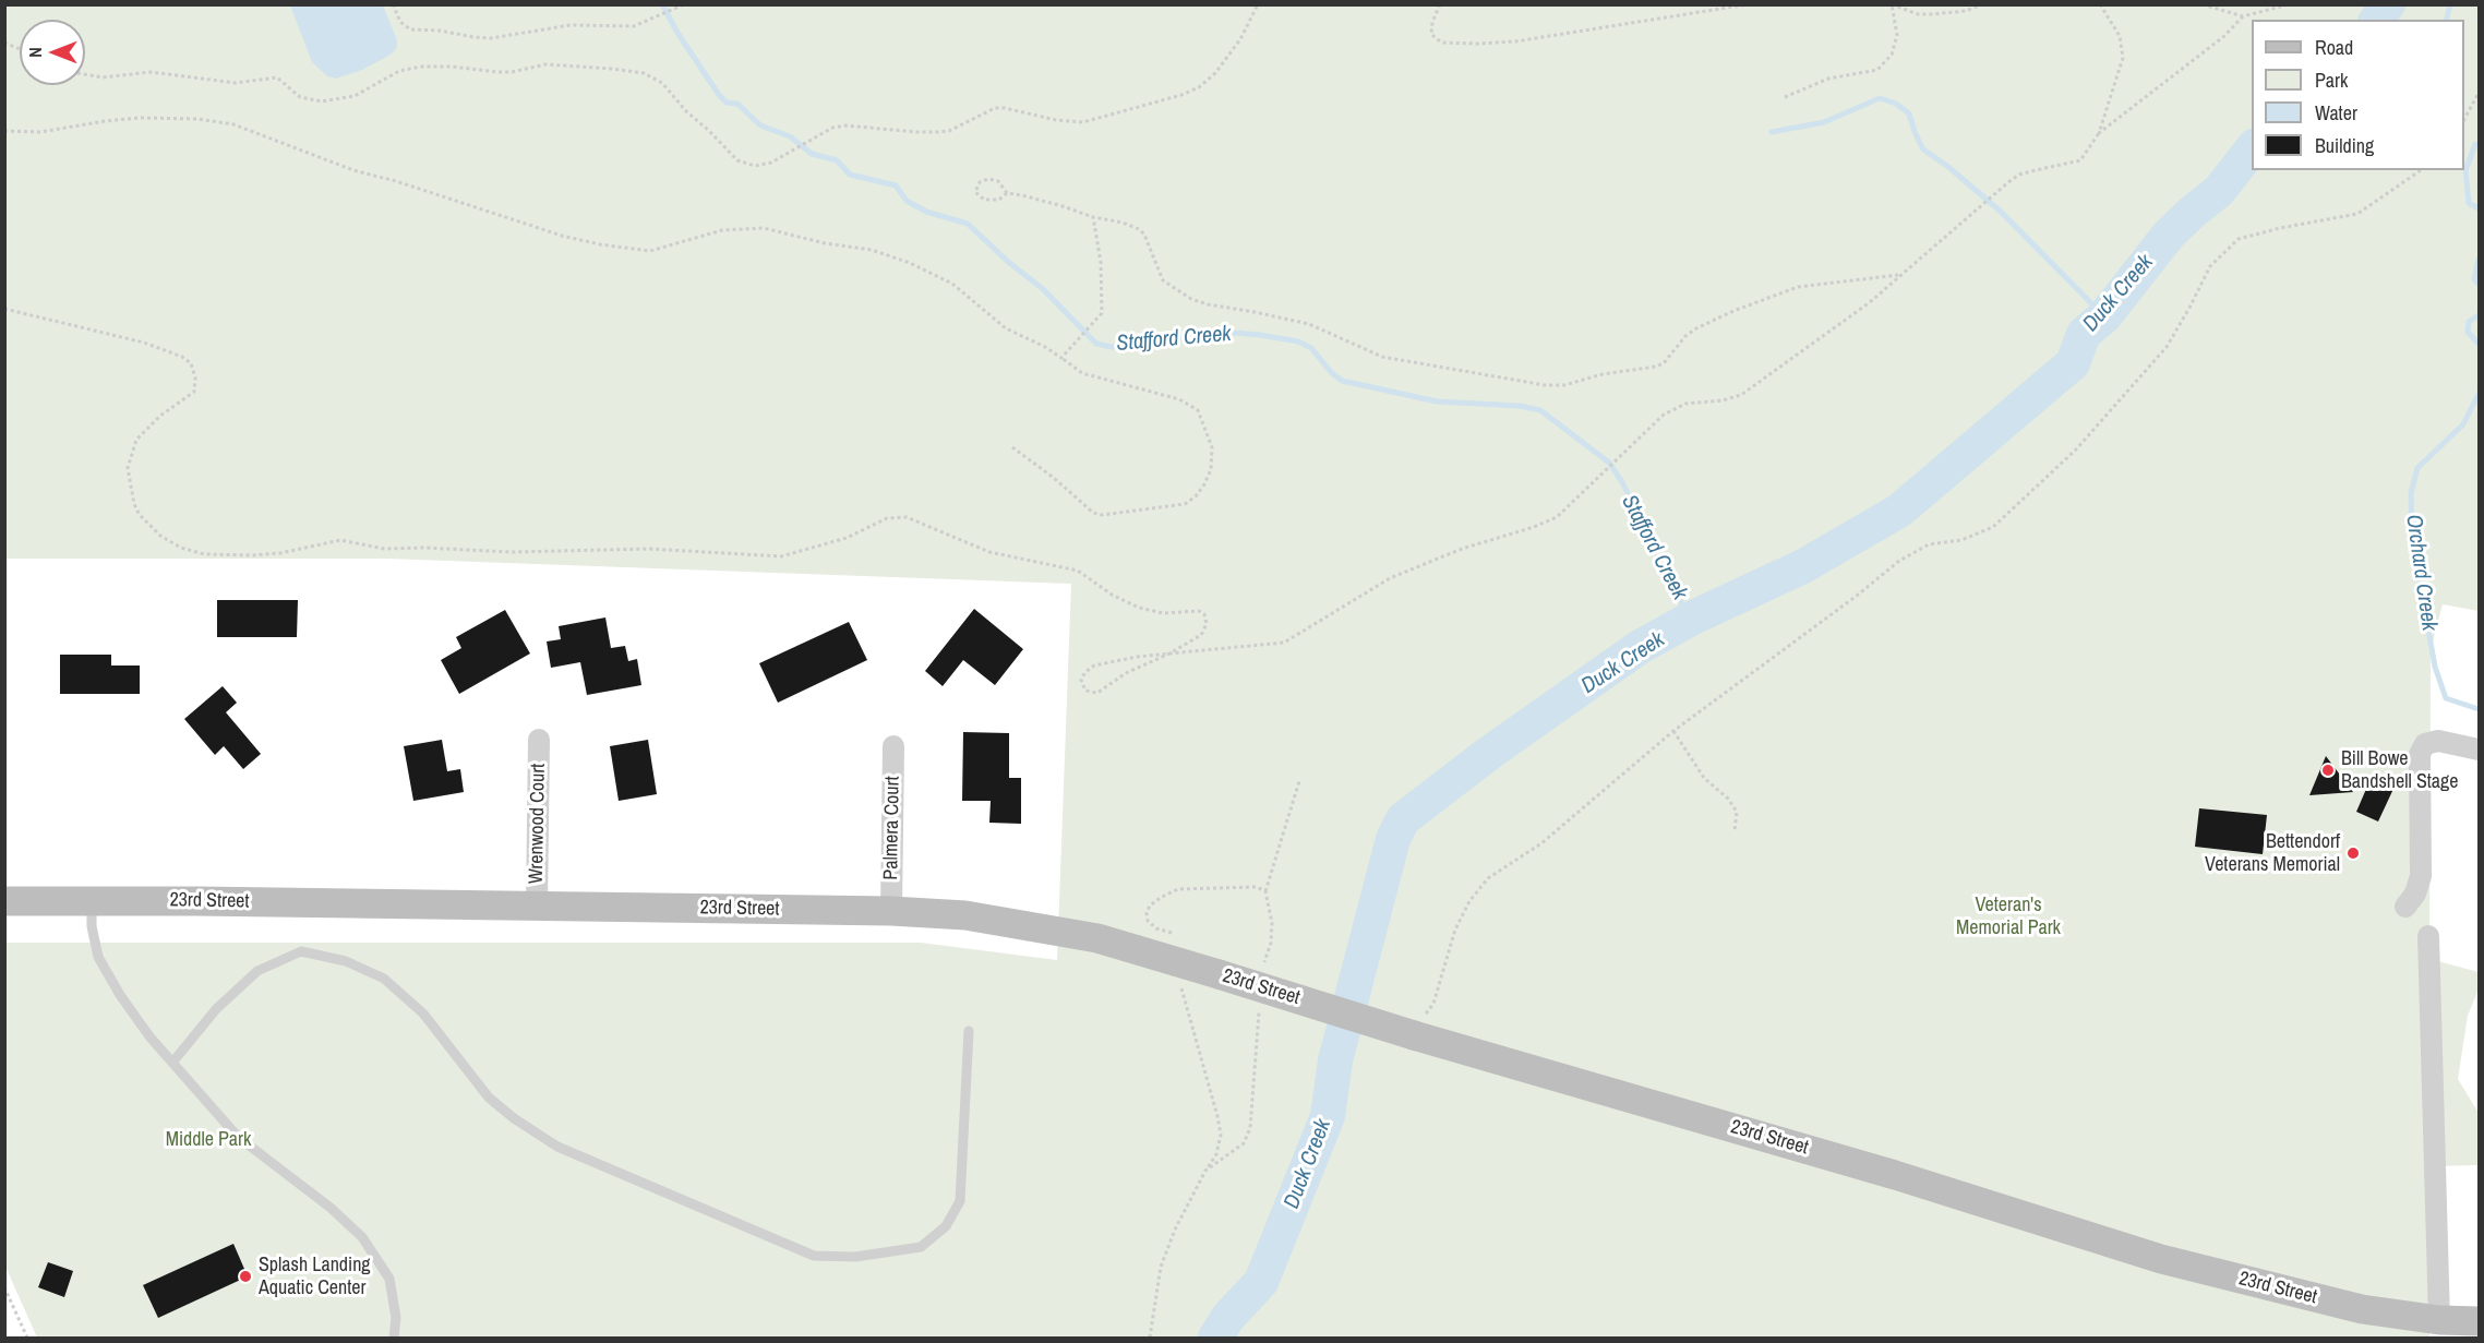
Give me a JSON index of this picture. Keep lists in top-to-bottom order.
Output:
{
  "streets": {
    "street": ["Wrenwood Court", "Palmera Court", "23rd Street"]
  },
  "crossings": [
    ["Wrenwood Court", "23rd Street"],
    ["Palmera Court", "23rd Street"]
  ],
  "water": ["Duck Creek", "Stafford Creek", "Orchard Creek"],
  "parks": ["Veteran's Memorial Park", "Middle Park"],
  "places": ["Bill Bowe Bandshell Stage", "Bettendorf Veterans Memorial", "Splash Landing Aquatic Center"],
  "legend": [
    "Road",
    "Park",
    "Water",
    "Building"
  ],
  "north": "left"
}
